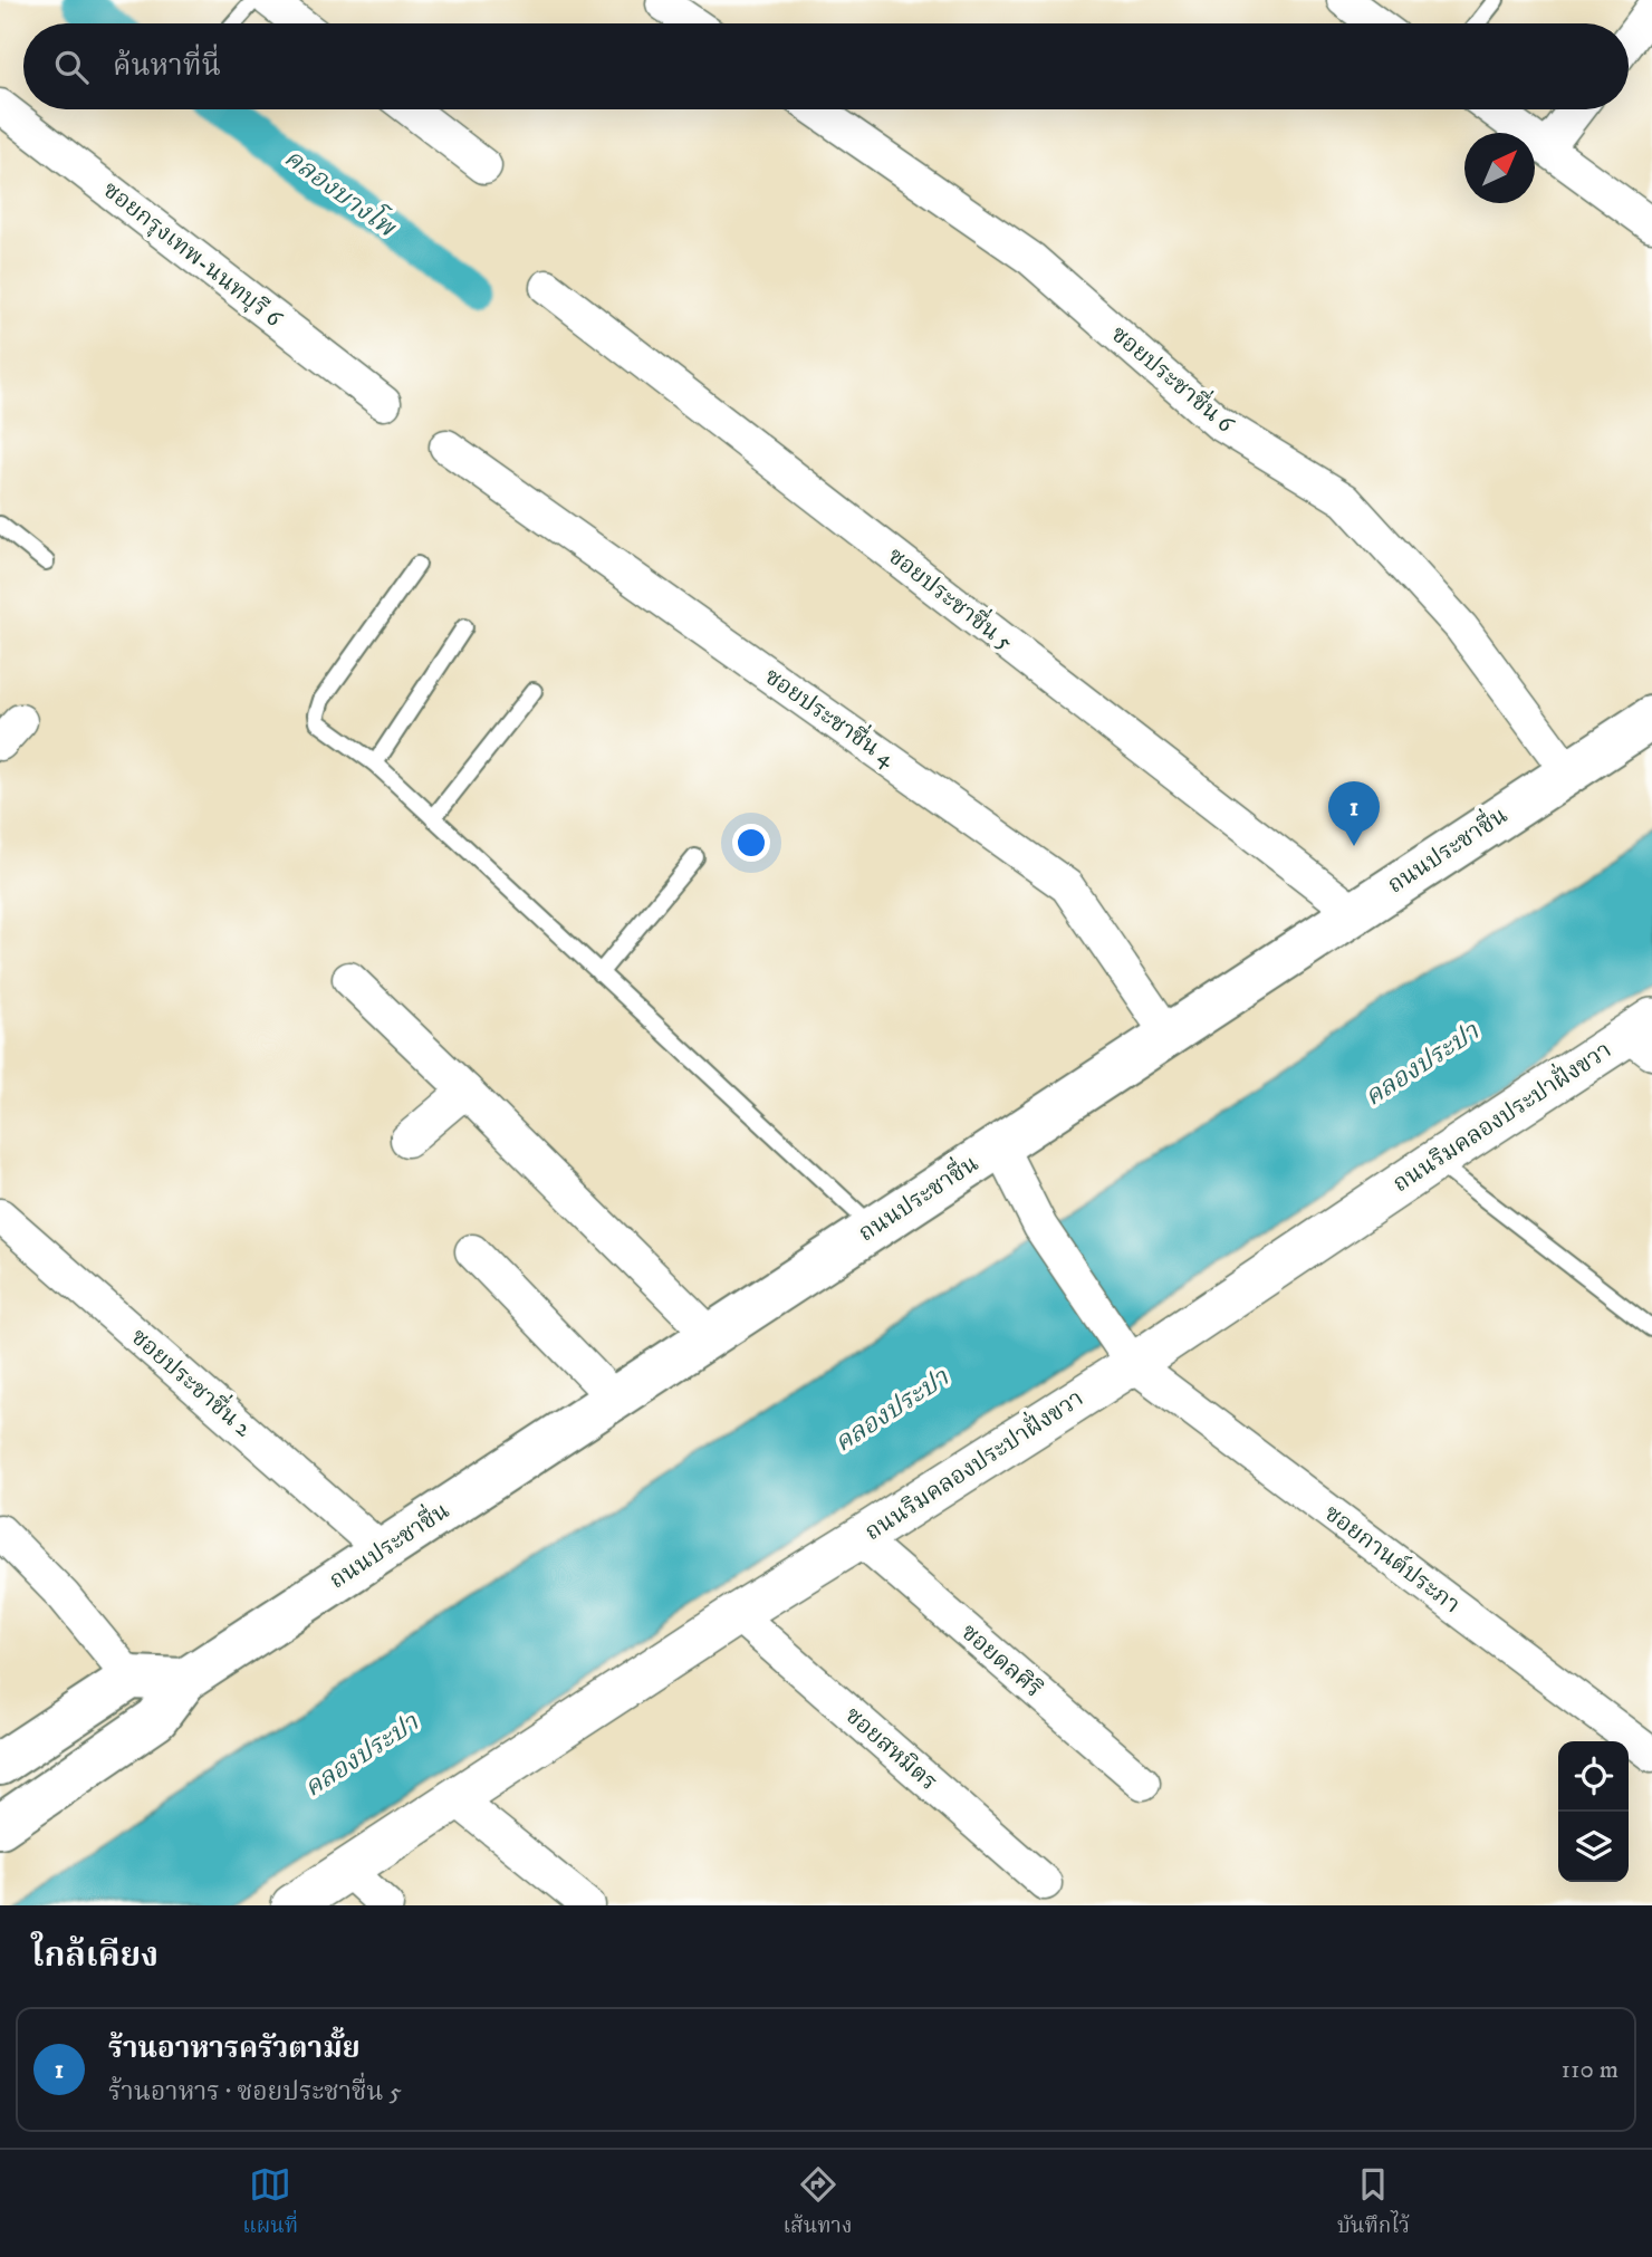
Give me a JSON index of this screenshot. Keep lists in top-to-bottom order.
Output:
{
  "streets": {
    "main road": ["ถนนประชาชื่น"],
    "street": [
      "ซอยกรุงเทพ-นนทบุรี 6",
      "ซอยประชาชื่น 6",
      "ซอยประชาชื่น 5",
      "ซอยประชาชื่น 4",
      "ถนนริมคลองประปาฝั่งขวา",
      "ซอยประชาชื่น 2",
      "ซอยกานต์ประภา",
      "ซอยดลศิริ",
      "ซอยสหมิตร"
    ]
  },
  "crossings": [
    ["ซอยประชาชื่น 6", "ถนนประชาชื่น"],
    ["ซอยประชาชื่น 5", "ถนนประชาชื่น"],
    ["ซอยประชาชื่น 4", "ถนนประชาชื่น"],
    ["ถนนประชาชื่น", "ซอยประชาชื่น 2"],
    ["ถนนประชาชื่น", "ซอยกานต์ประภา"],
    ["ถนนริมคลองประปาฝั่งขวา", "ซอยกานต์ประภา"],
    ["ถนนริมคลองประปาฝั่งขวา", "ซอยดลศิริ"],
    ["ถนนริมคลองประปาฝั่งขวา", "ซอยสหมิตร"]
  ],
  "water": ["คลองบางโพ", "คลองประปา"],
  "north": "top right",
  "page": {
    "search": "ค้นหาที่นี่",
    "pins": "1",
    "heading": "ใกล้เคียง",
    "list": [
      {
        "mark": "1",
        "name": "ร้านอาหารครัวตามั้ย",
        "note": "ร้านอาหาร · ซอยประชาชื่น 5",
        "value": "110 m"
      }
    ],
    "nav": ["แผนที่", "เส้นทาง", "บันทึกไว้"]
  }
}
